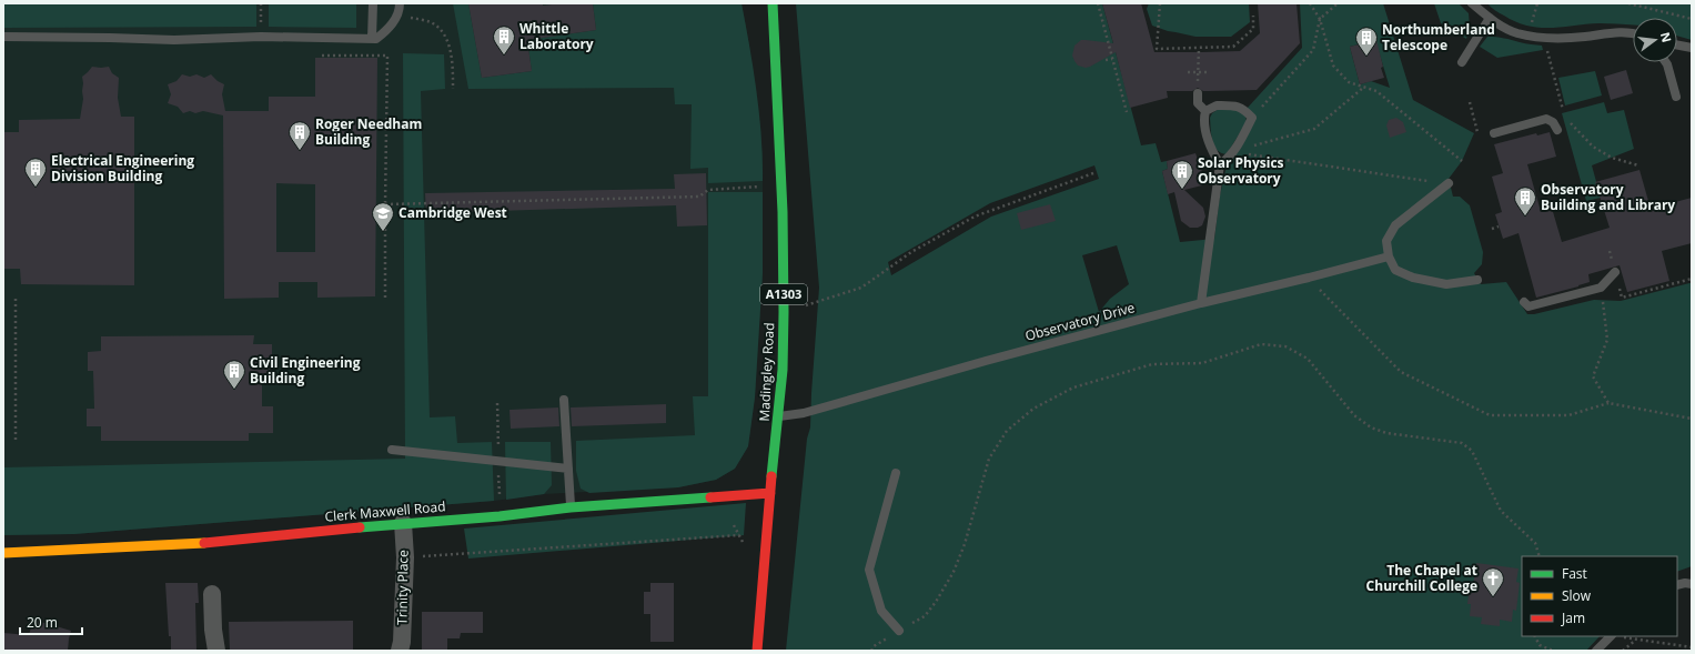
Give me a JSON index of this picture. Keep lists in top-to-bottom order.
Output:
{
  "streets": {
    "street": [
      "A1303",
      "Madingley Road",
      "Clerk Maxwell Road",
      "Trinity Place"
    ],
    "lane": ["Observatory Drive"]
  },
  "crossings": [
    ["Observatory Drive", "Madingley Road"],
    ["Madingley Road", "Clerk Maxwell Road"],
    ["Clerk Maxwell Road", "Trinity Place"]
  ],
  "places": {
    "building": [
      "Whittle Laboratory",
      "Northumberland Telescope",
      "Roger Needham Building",
      "Electrical Engineering Division Building",
      "Solar Physics Observatory",
      "Observatory Building and Library",
      "Civil Engineering Building"
    ],
    "school or university": ["Cambridge West"],
    "church": ["The Chapel at Churchill College"]
  },
  "legend": ["Fast", "Slow", "Jam"],
  "scale_bar": "20 m",
  "north": "right"
}
